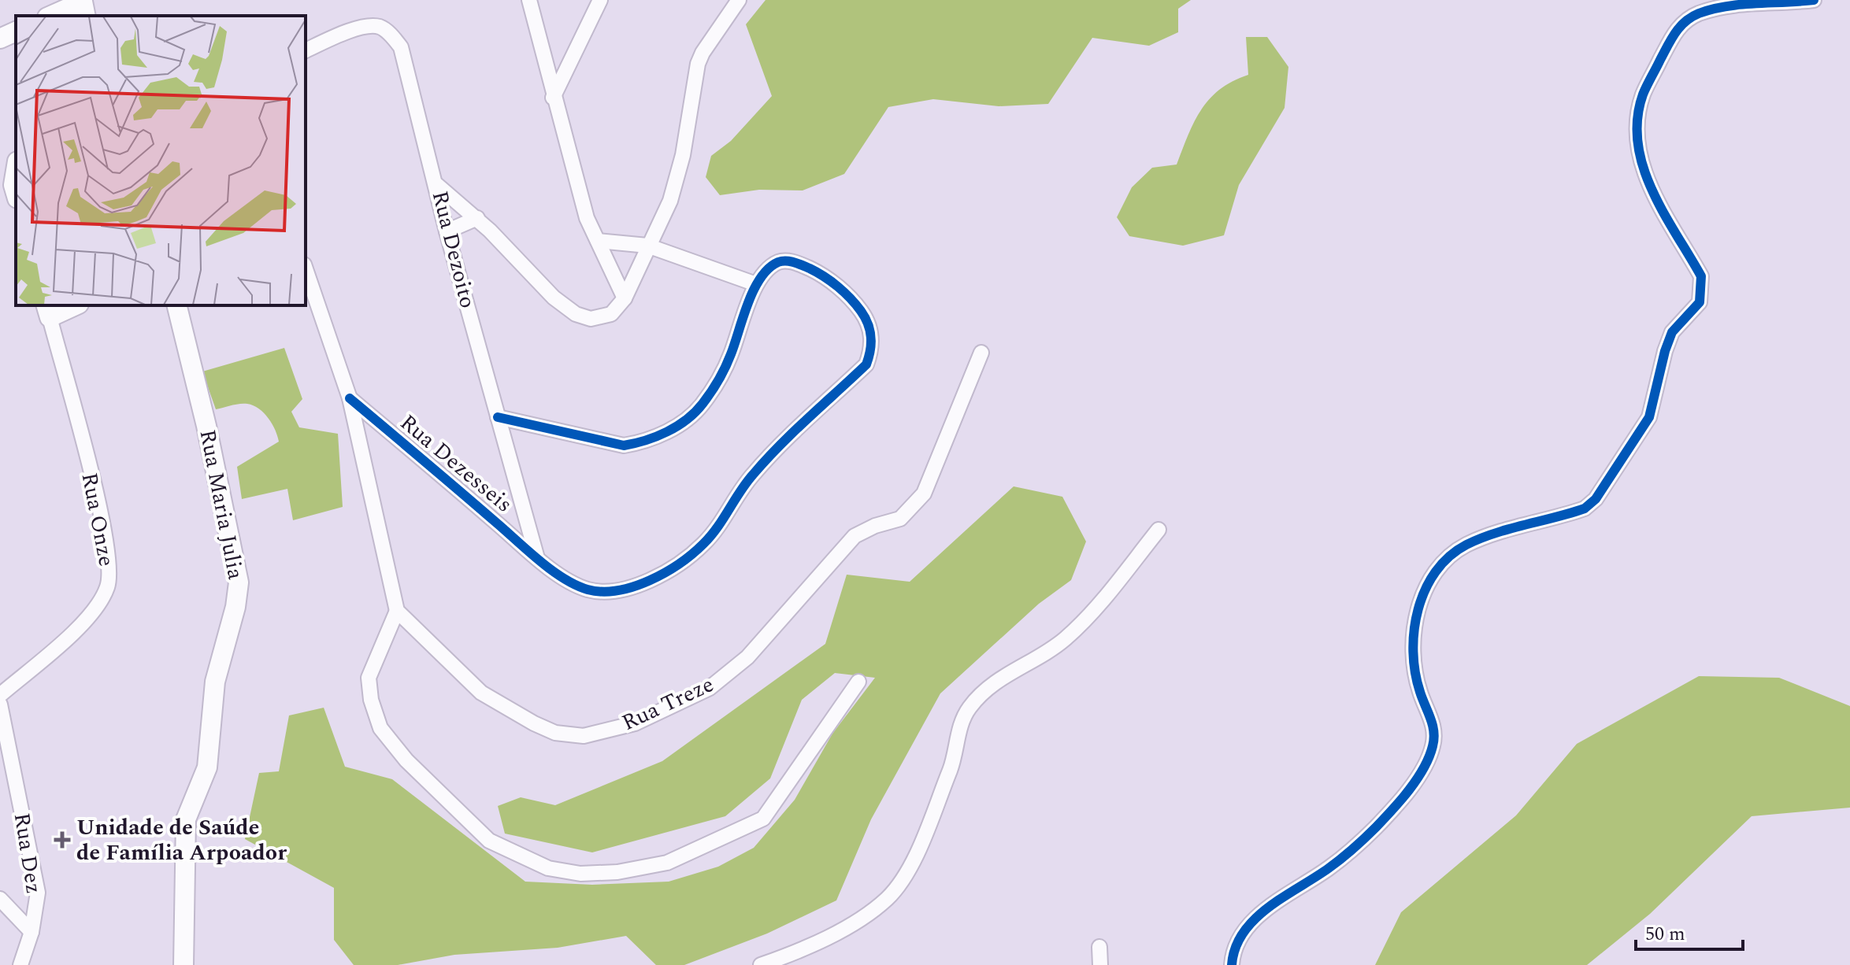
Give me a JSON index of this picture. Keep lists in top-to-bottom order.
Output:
{
  "streets": {
    "street": [
      "Rua Dezoito",
      "Rua Dezesseis",
      "Rua Maria Julia",
      "Rua Onze",
      "Rua Treze",
      "Rua Dez"
    ]
  },
  "crossings": [
    ["Rua Dezoito", "Rua Dezesseis"]
  ],
  "places": {
    "health": ["Unidade de Saúde de Família Arpoador"]
  },
  "scale_bar": "50 m"
}
